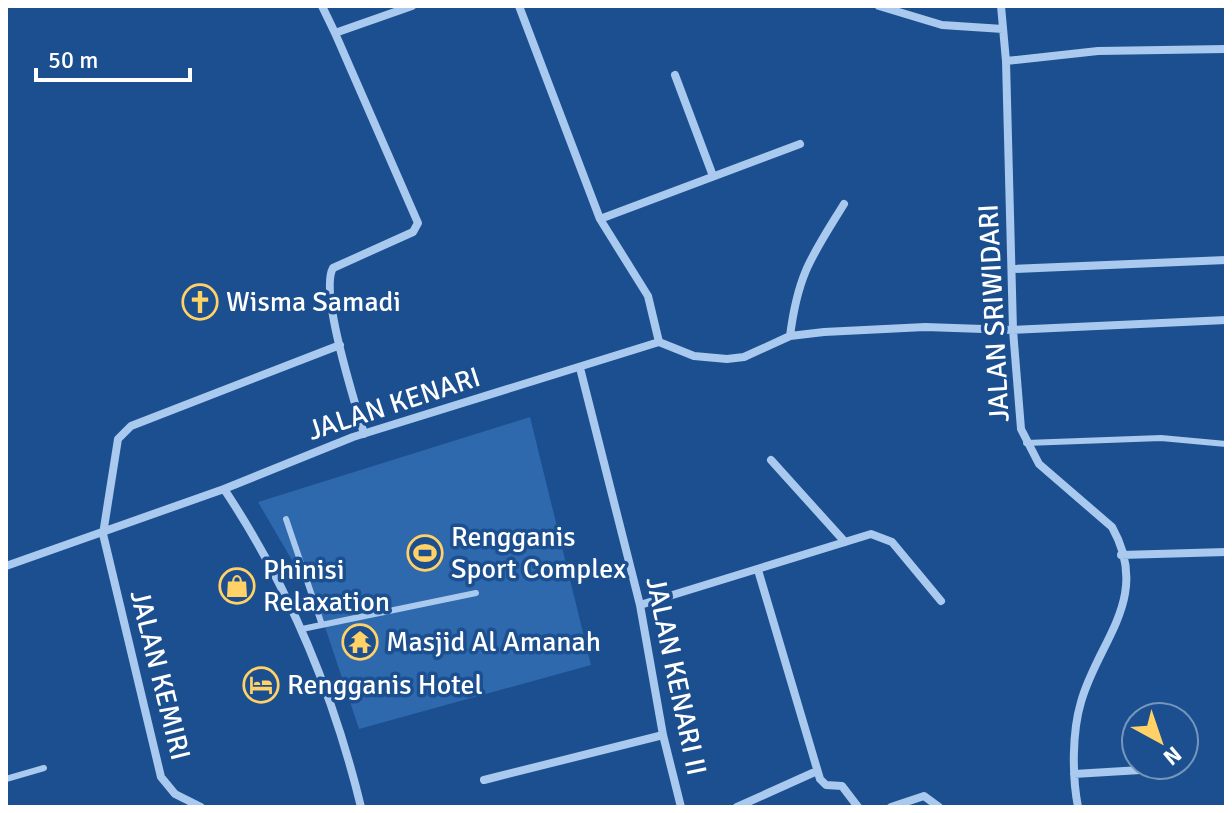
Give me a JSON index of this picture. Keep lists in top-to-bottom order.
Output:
{
  "streets": {
    "street": [
      "JALAN SRIWIDARI",
      "JALAN KENARI",
      "JALAN KEMIRI",
      "JALAN KENARI II"
    ]
  },
  "crossings": [
    ["JALAN KENARI", "JALAN KEMIRI"],
    ["JALAN KENARI", "JALAN KENARI II"]
  ],
  "places": {
    "church": ["Wisma Samadi"],
    "sports": ["Rengganis Sport Complex"],
    "shop": ["Phinisi Relaxation"],
    "temple": ["Masjid Al Amanah"],
    "hotel": ["Rengganis Hotel"]
  },
  "scale_bar": "50 m",
  "north": "bottom right"
}
